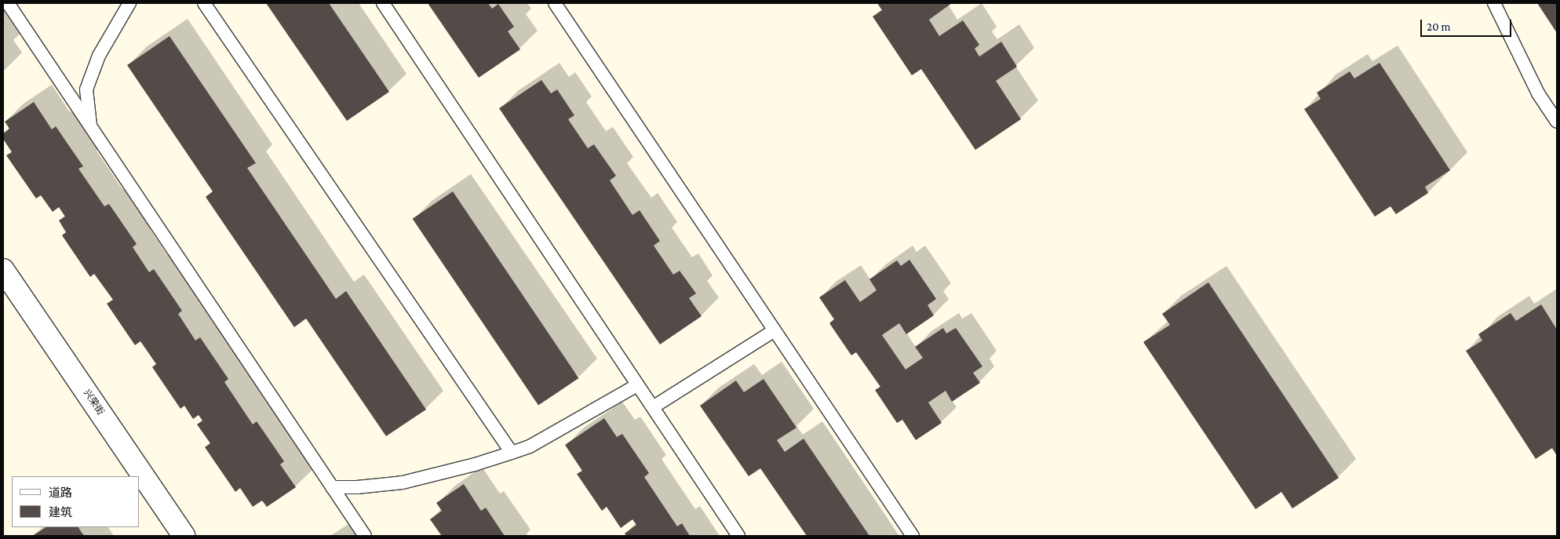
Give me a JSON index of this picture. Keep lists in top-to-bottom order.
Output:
{
  "streets": {
    "street": ["兴荣街"]
  },
  "legend": ["道路", "建筑"],
  "scale_bar": "20 m"
}
